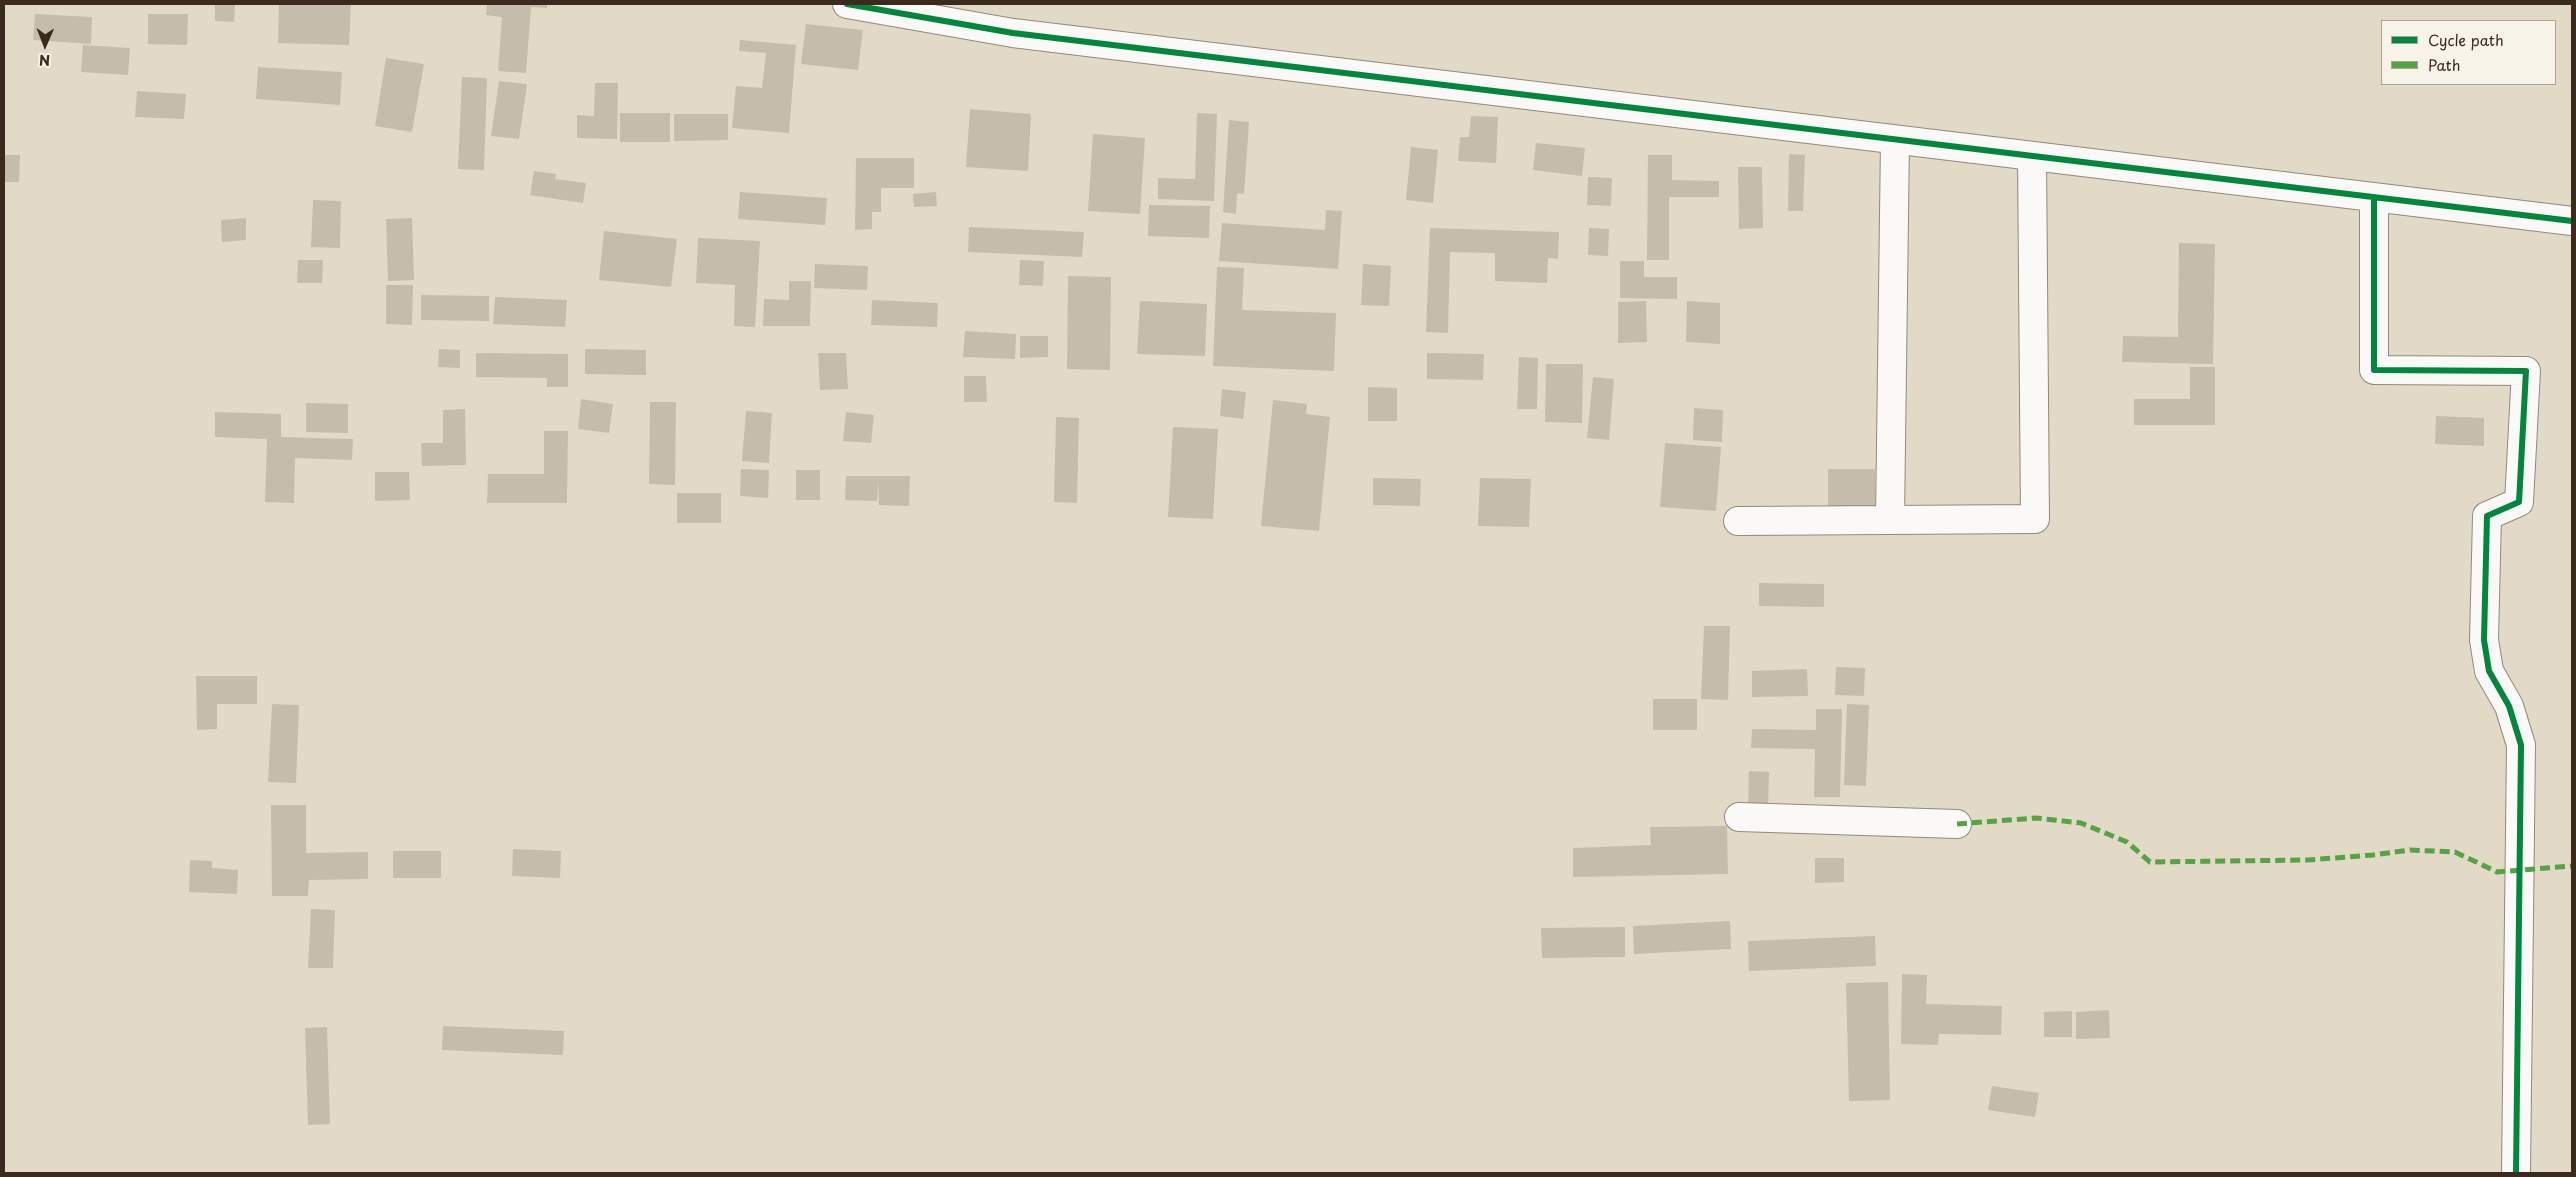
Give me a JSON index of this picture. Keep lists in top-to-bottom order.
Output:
{
  "legend": ["Cycle path", "Path"],
  "north": "bottom"
}
